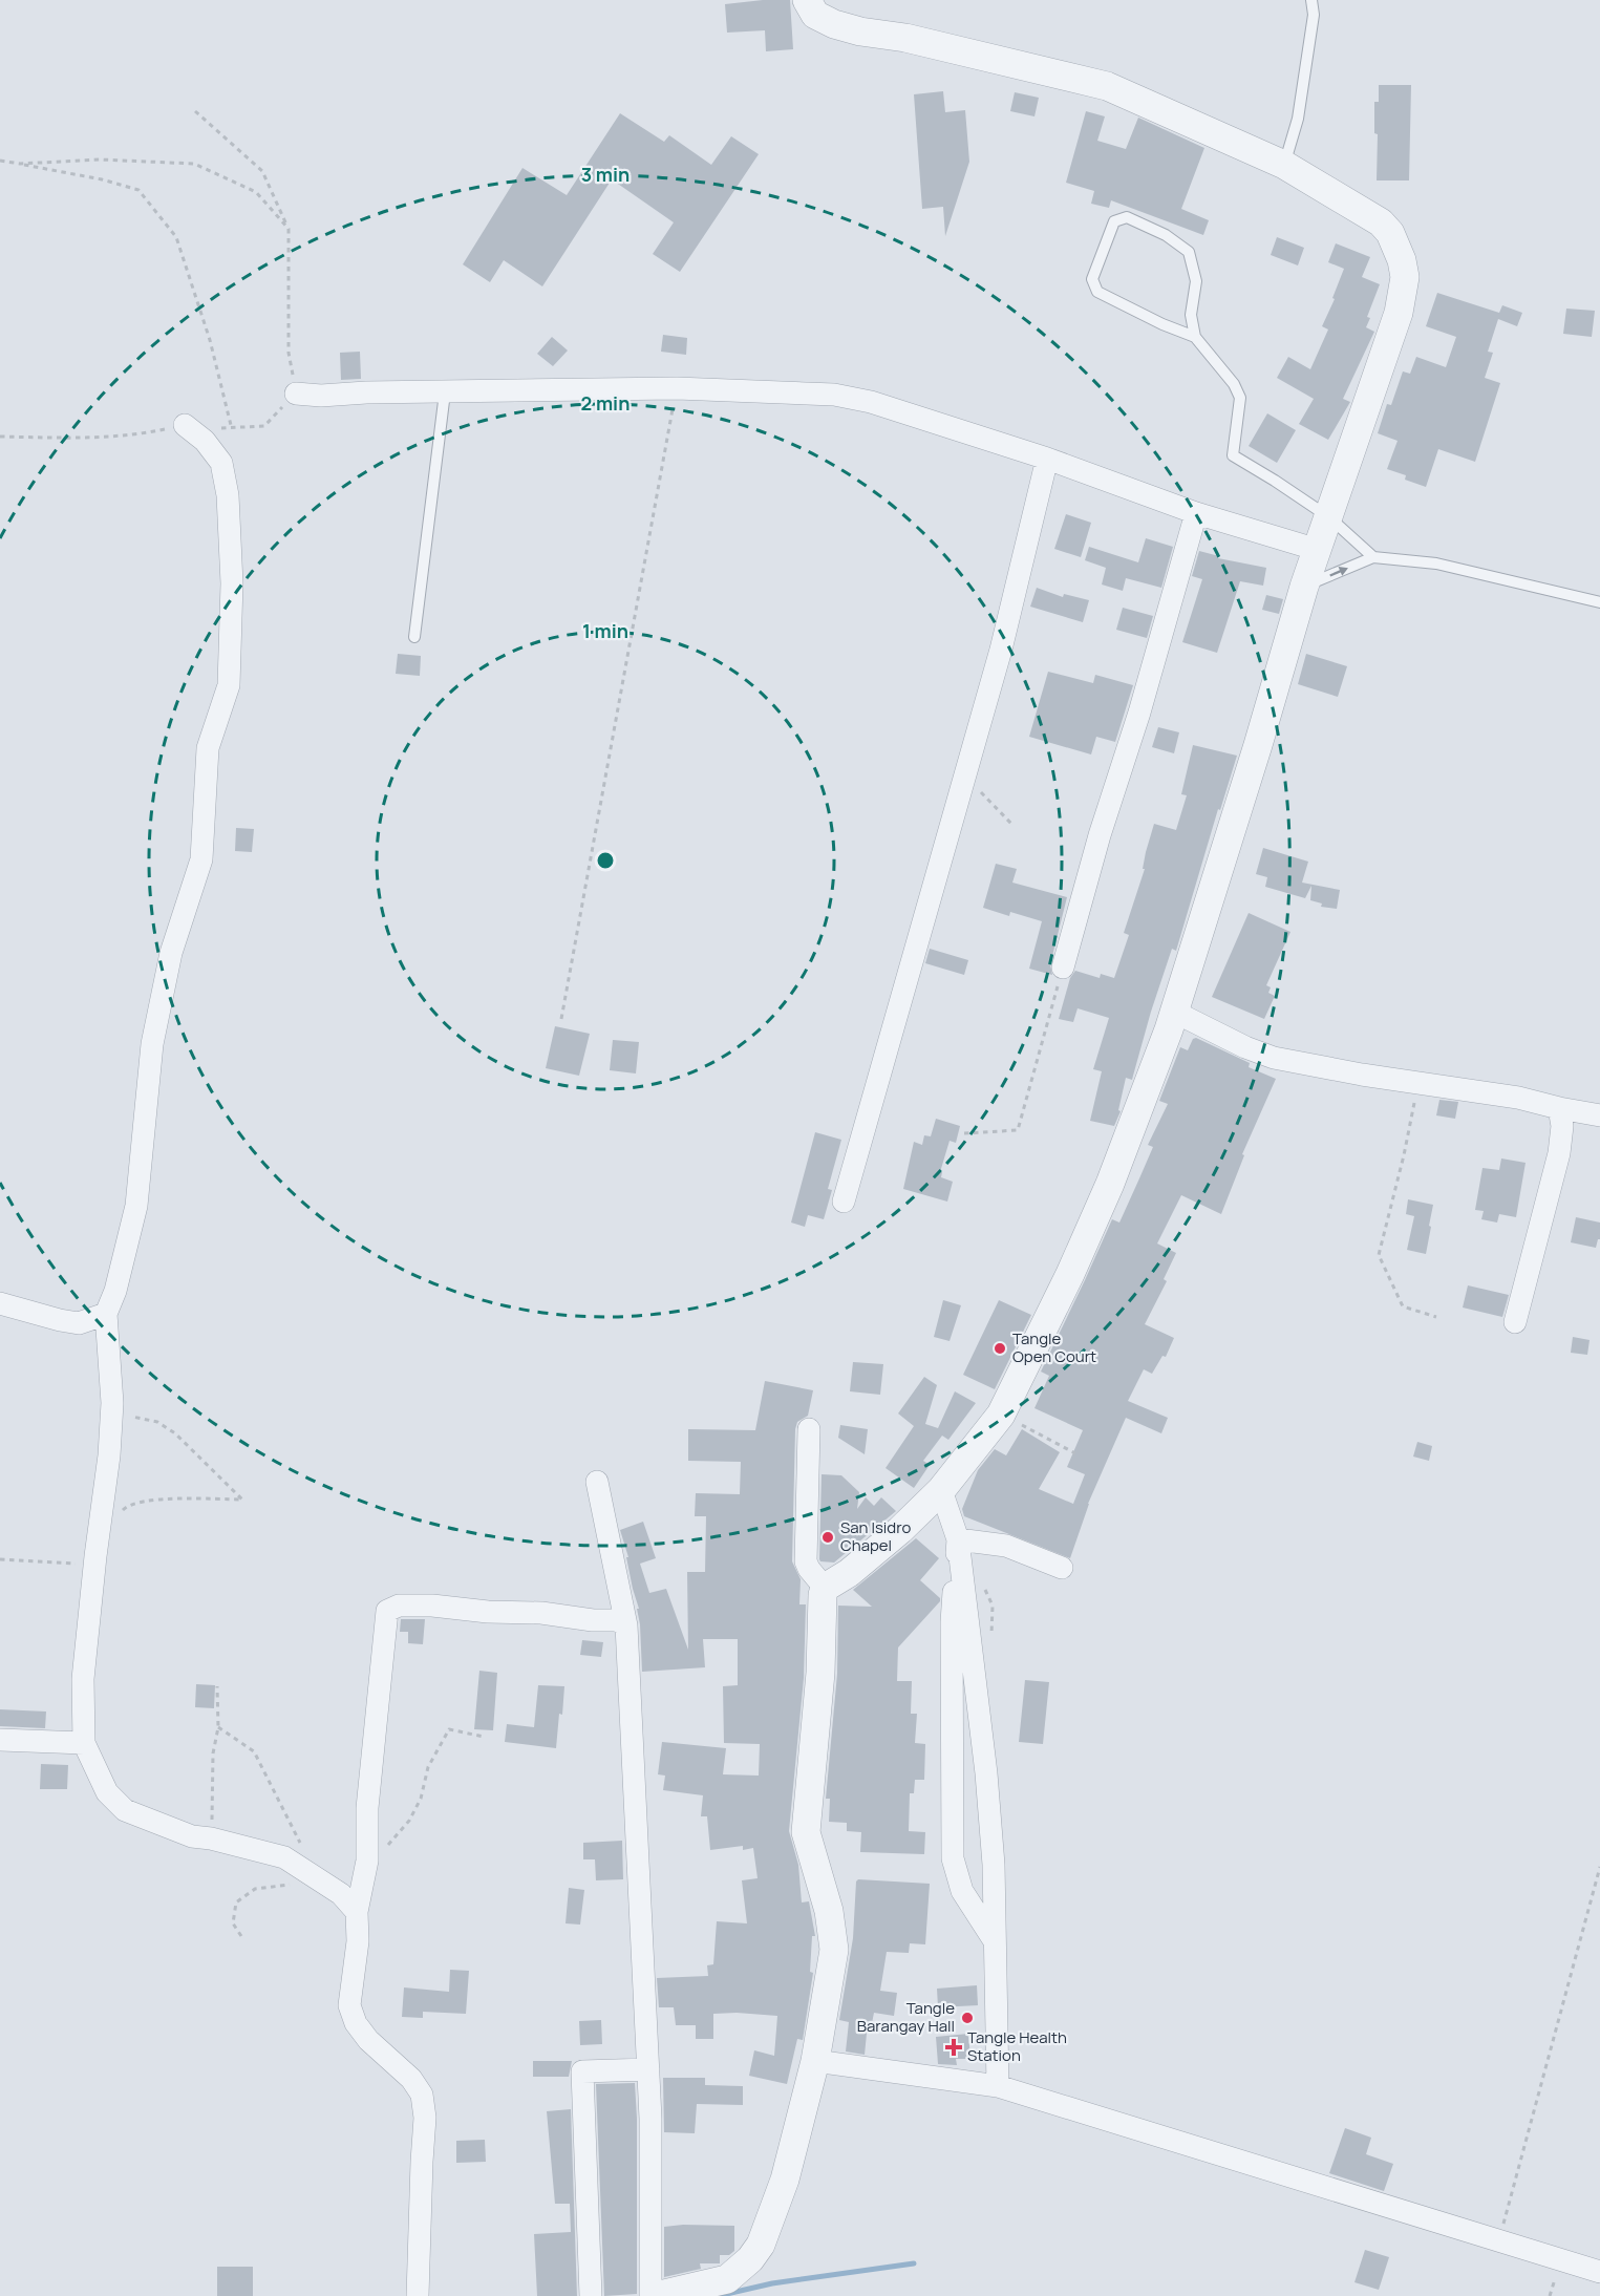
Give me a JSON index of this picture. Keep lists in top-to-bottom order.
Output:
{
  "places": {
    "other": ["Tangle Open Court", "San Isidro Chapel", "Tangle Barangay Hall"],
    "health": ["Tangle Health Station"]
  },
  "rings": ["3 min", "2 min", "1 min"]
}
